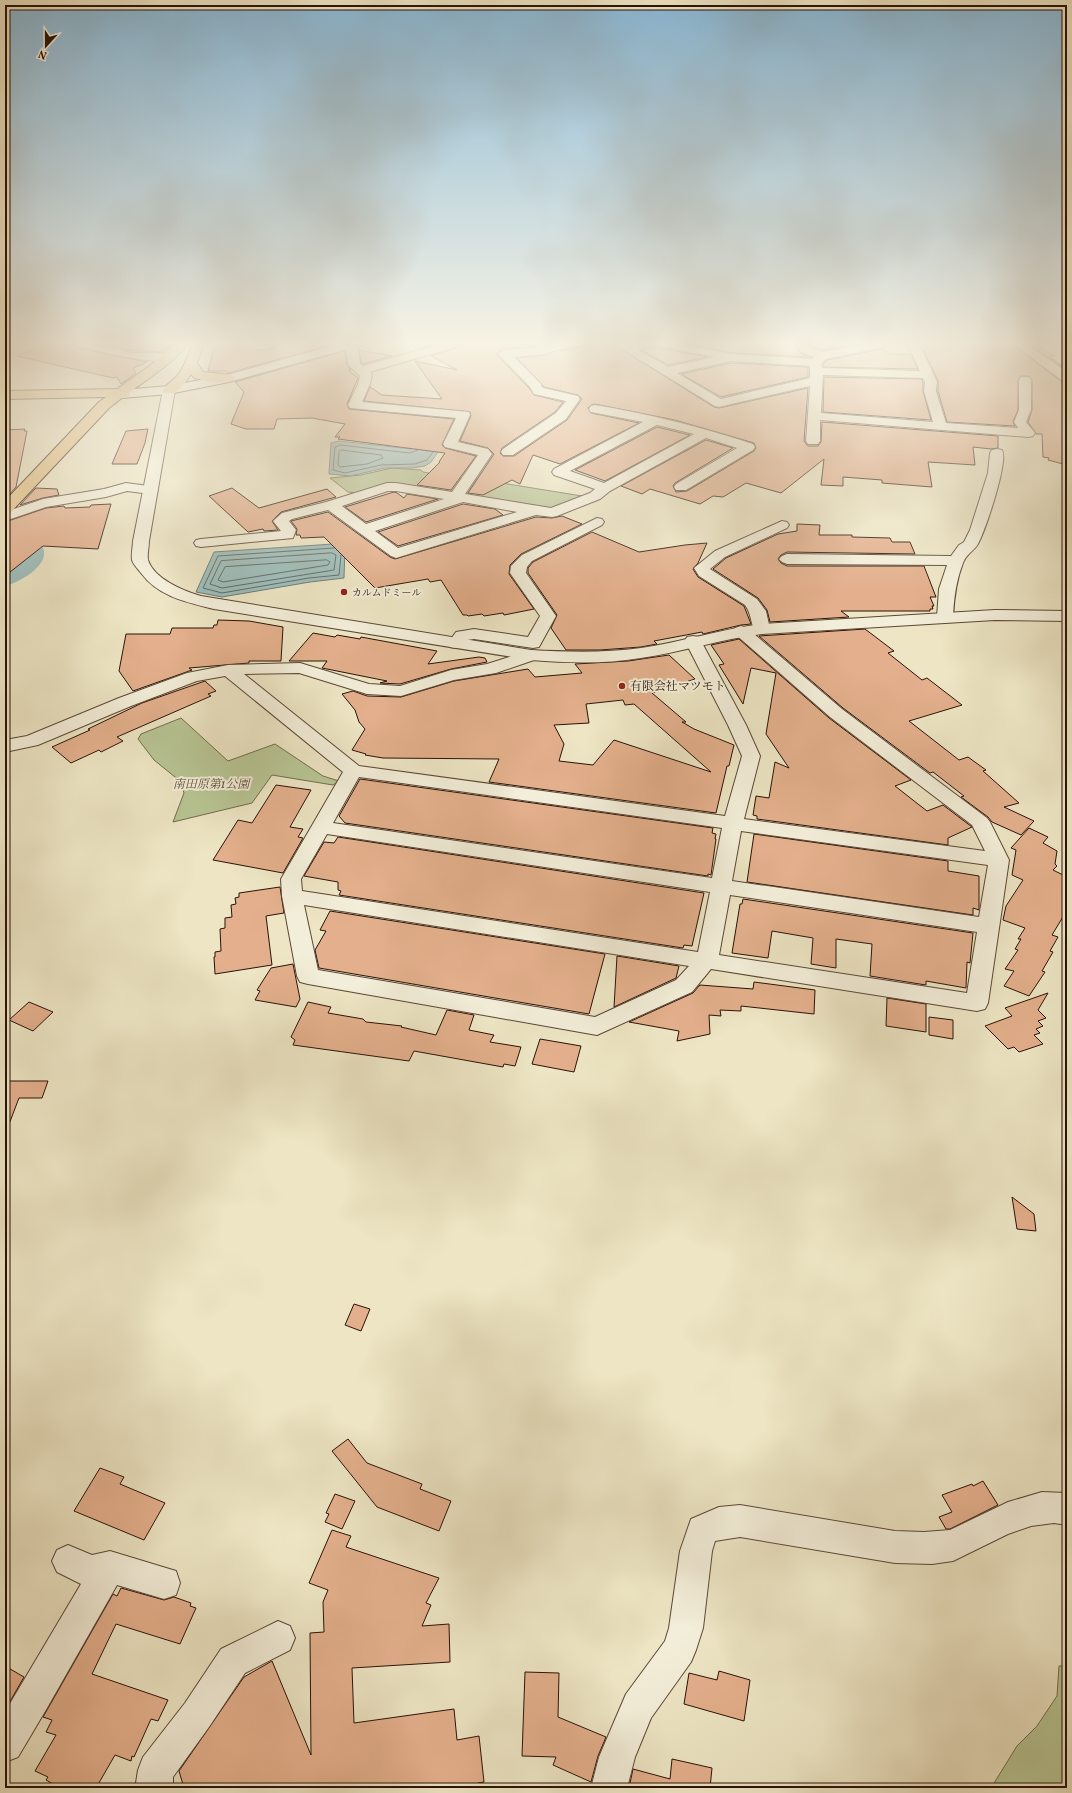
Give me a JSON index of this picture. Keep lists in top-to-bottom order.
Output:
{
  "parks": ["南田原第1公園"],
  "places": ["カルムドミール", "有限会社マツモト"],
  "north": "bottom"
}
